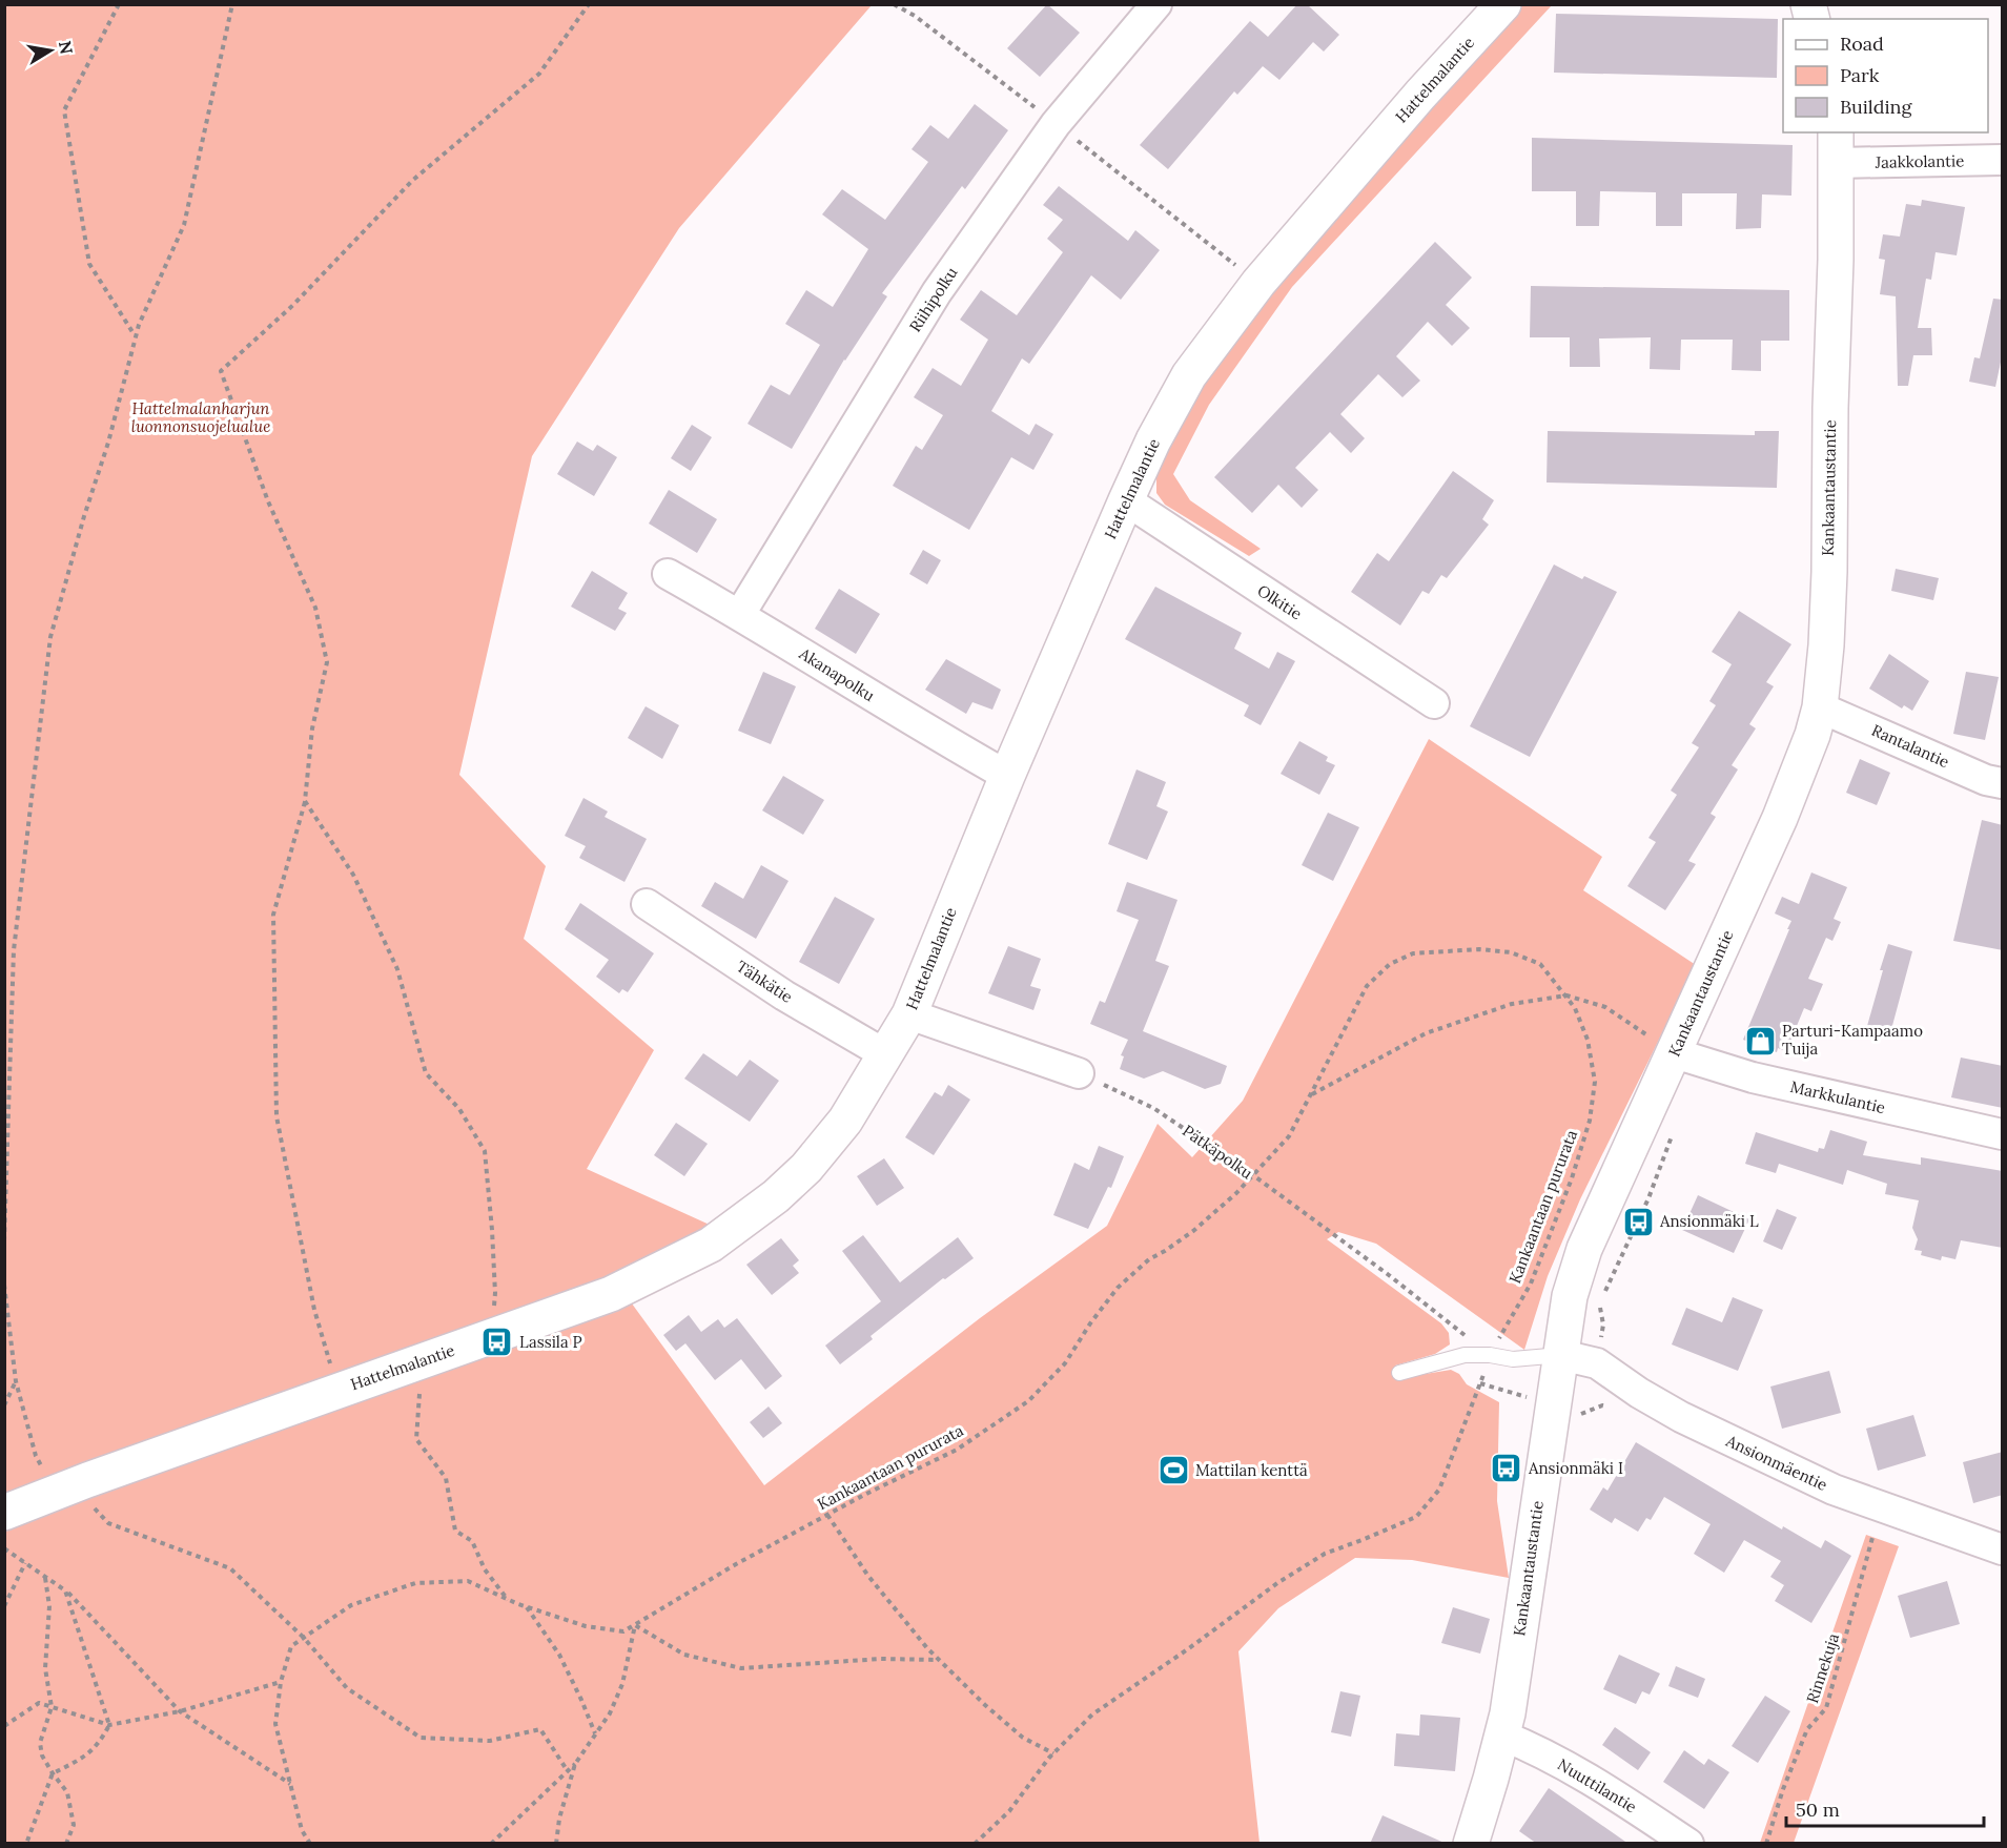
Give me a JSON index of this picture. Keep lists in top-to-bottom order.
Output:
{
  "streets": {
    "street": [
      "Hattelmalantie",
      "Jaakkolantie",
      "Riihipolku",
      "Kankaantaustantie",
      "Olkitie",
      "Akanapolku",
      "Rantalantie",
      "Tähkätie",
      "Markkulantie",
      "Ansionmäentie",
      "Nuuttilantie"
    ],
    "path": ["Pätkäpolku", "Kankaantaan pururata", "Rinnekuja"]
  },
  "crossings": [
    ["Hattelmalantie", "Olkitie"],
    ["Hattelmalantie", "Akanapolku"],
    ["Hattelmalantie", "Tähkätie"],
    ["Jaakkolantie", "Kankaantaustantie"],
    ["Riihipolku", "Akanapolku"],
    ["Kankaantaustantie", "Rantalantie"],
    ["Kankaantaustantie", "Markkulantie"],
    ["Kankaantaustantie", "Ansionmäentie"],
    ["Kankaantaustantie", "Nuuttilantie"],
    ["Pätkäpolku", "Kankaantaan pururata"]
  ],
  "parks": ["Hattelmalanharjun luonnonsuojelualue"],
  "places": {
    "shop": ["Parturi-Kampaamo Tuija"],
    "bus stop": ["Ansionmäki L", "Lassila P", "Ansionmäki I"],
    "sports": ["Mattilan kenttä"]
  },
  "legend": ["Road", "Park", "Building"],
  "scale_bar": "50 m",
  "north": "right"
}
